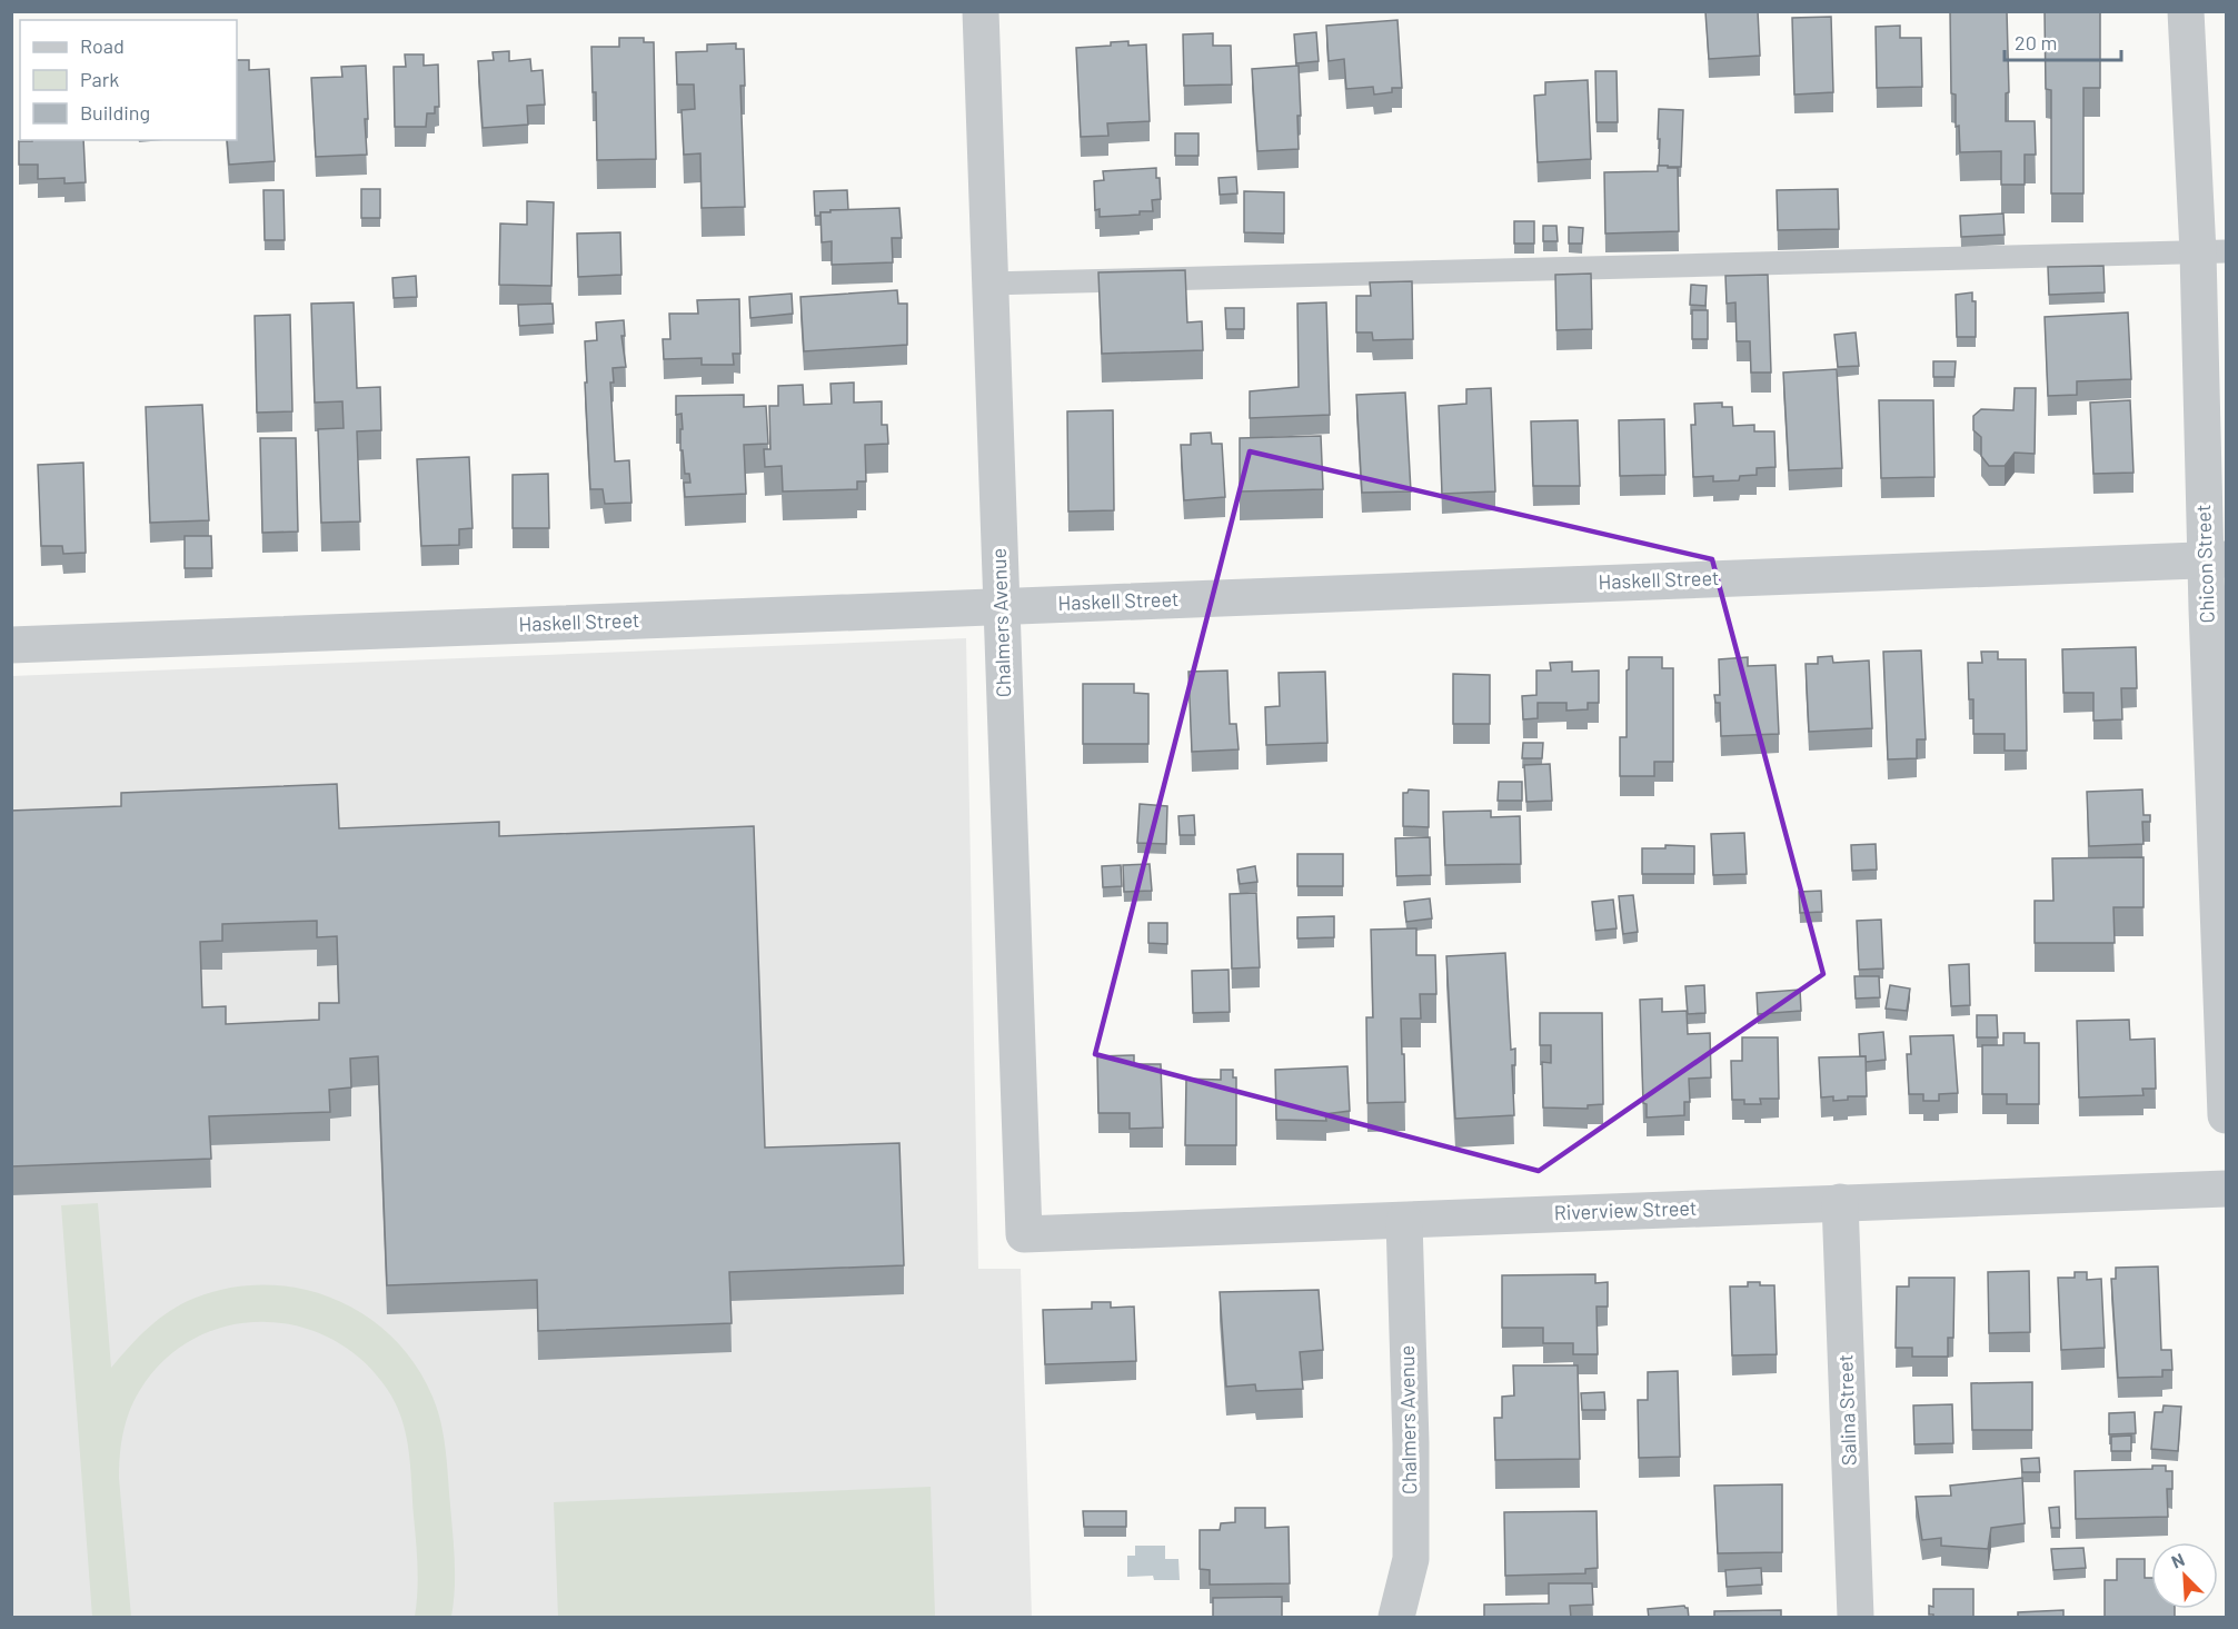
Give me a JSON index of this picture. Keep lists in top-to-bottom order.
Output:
{
  "streets": {
    "street": [
      "Chicon Street",
      "Haskell Street",
      "Chalmers Avenue",
      "Riverview Street",
      "Salina Street"
    ]
  },
  "crossings": [
    ["Chicon Street", "Haskell Street"],
    ["Haskell Street", "Chalmers Avenue"],
    ["Chalmers Avenue", "Riverview Street"],
    ["Riverview Street", "Salina Street"]
  ],
  "legend": ["Road", "Park", "Building"],
  "scale_bar": "20 m",
  "north": "top left"
}
